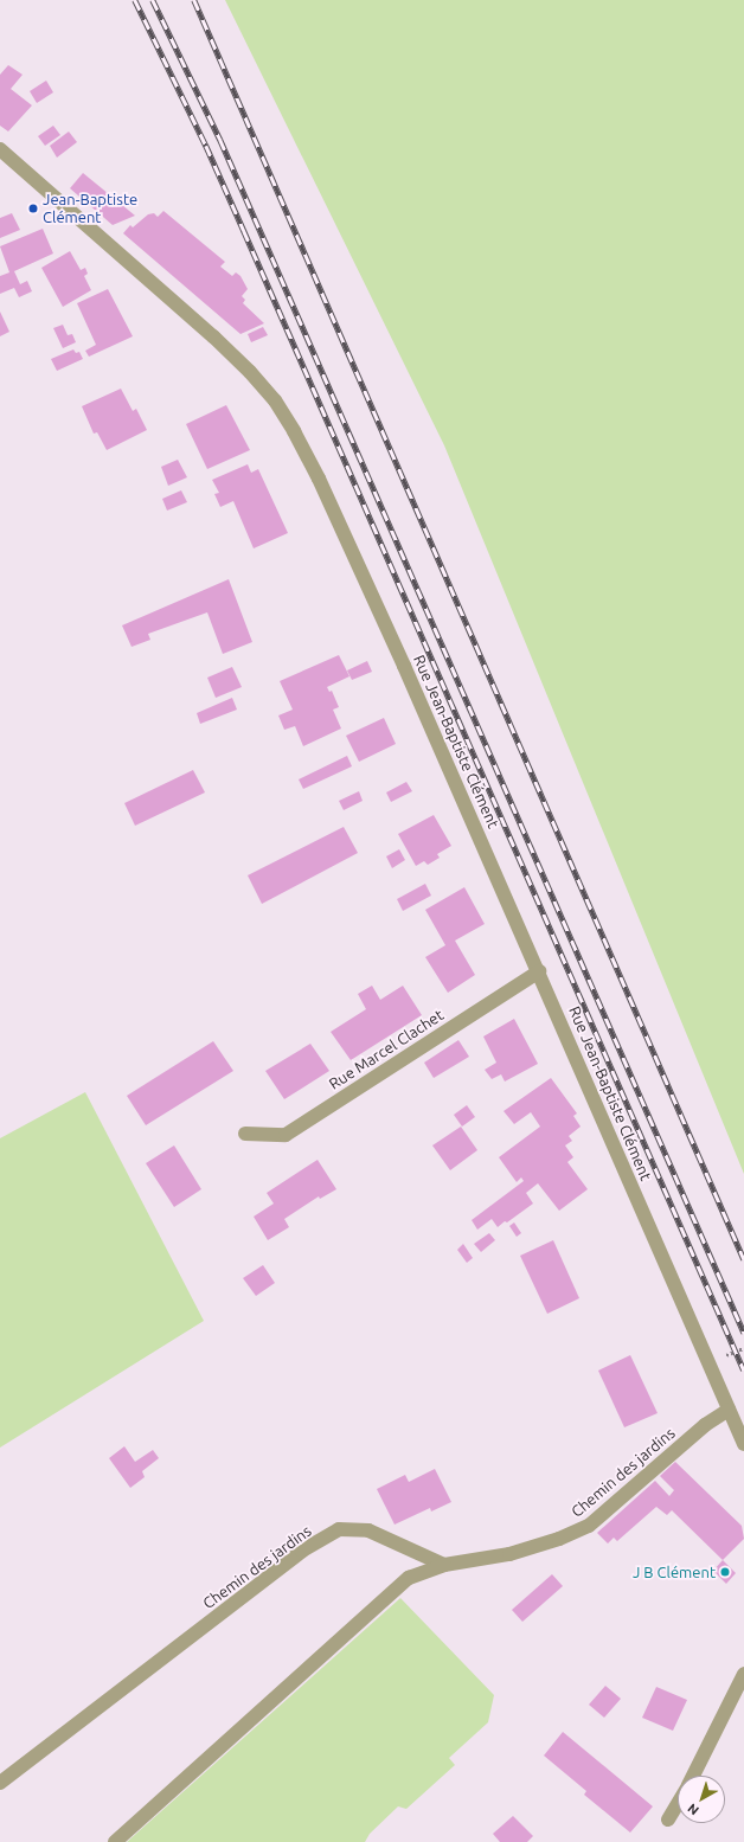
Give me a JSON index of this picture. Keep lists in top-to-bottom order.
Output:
{
  "streets": {
    "street": ["Rue Jean-Baptiste Clément", "Rue Marcel Clachet", "Chemin des jardins"]
  },
  "crossings": [
    ["Rue Jean-Baptiste Clément", "Rue Marcel Clachet"],
    ["Rue Jean-Baptiste Clément", "Chemin des jardins"]
  ],
  "places": ["Jean-Baptiste Clément", "J B Clément"],
  "north": "bottom left"
}
